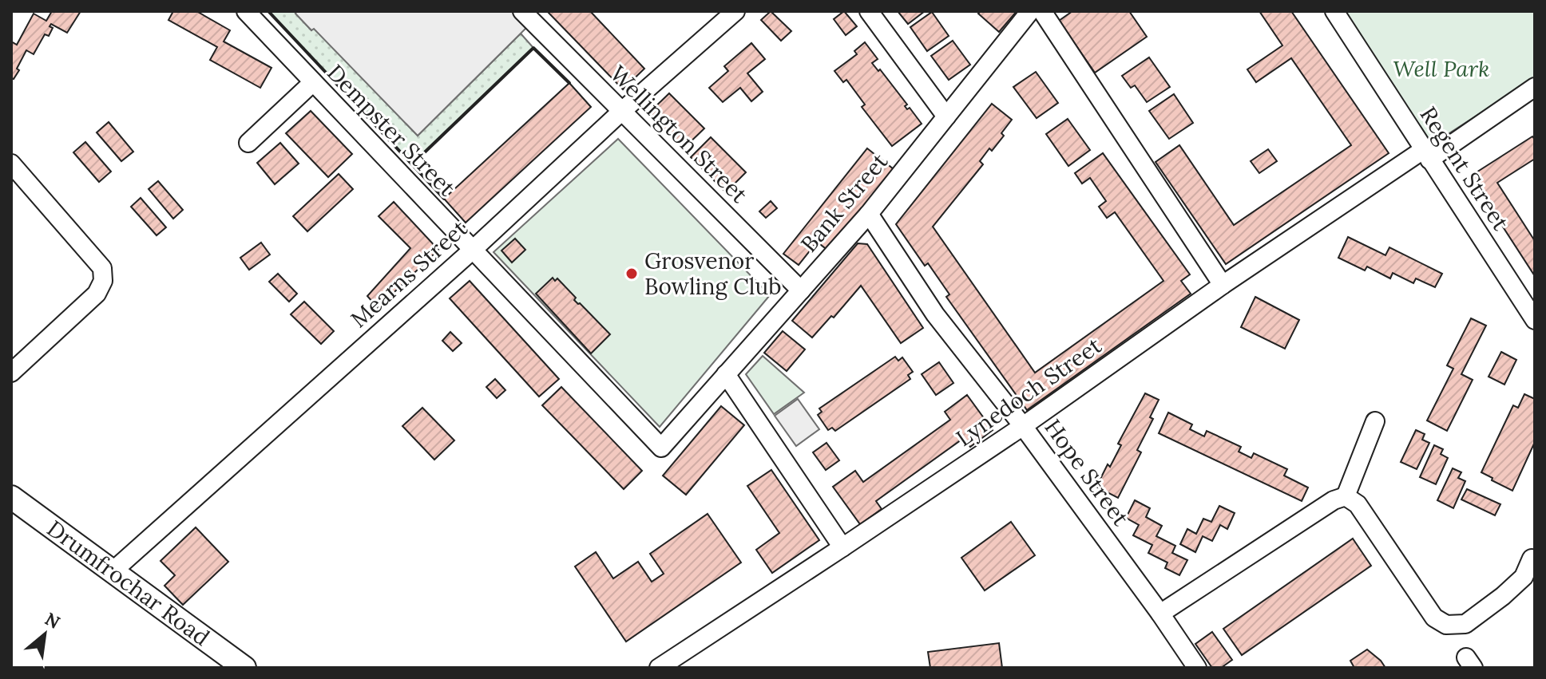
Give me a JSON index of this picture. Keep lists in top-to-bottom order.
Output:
{
  "streets": {
    "main road": ["Drumfrochar Road"],
    "street": [
      "Dempster Street",
      "Wellington Street",
      "Regent Street",
      "Bank Street",
      "Mearns Street",
      "Lynedoch Street",
      "Hope Street"
    ]
  },
  "crossings": [
    ["Dempster Street", "Bank Street"],
    ["Dempster Street", "Mearns Street"],
    ["Wellington Street", "Bank Street"],
    ["Wellington Street", "Mearns Street"],
    ["Regent Street", "Lynedoch Street"],
    ["Bank Street", "Hope Street"],
    ["Mearns Street", "Drumfrochar Road"],
    ["Lynedoch Street", "Hope Street"]
  ],
  "parks": ["Well Park"],
  "places": ["Grosvenor Bowling Club"],
  "north": "top right"
}
